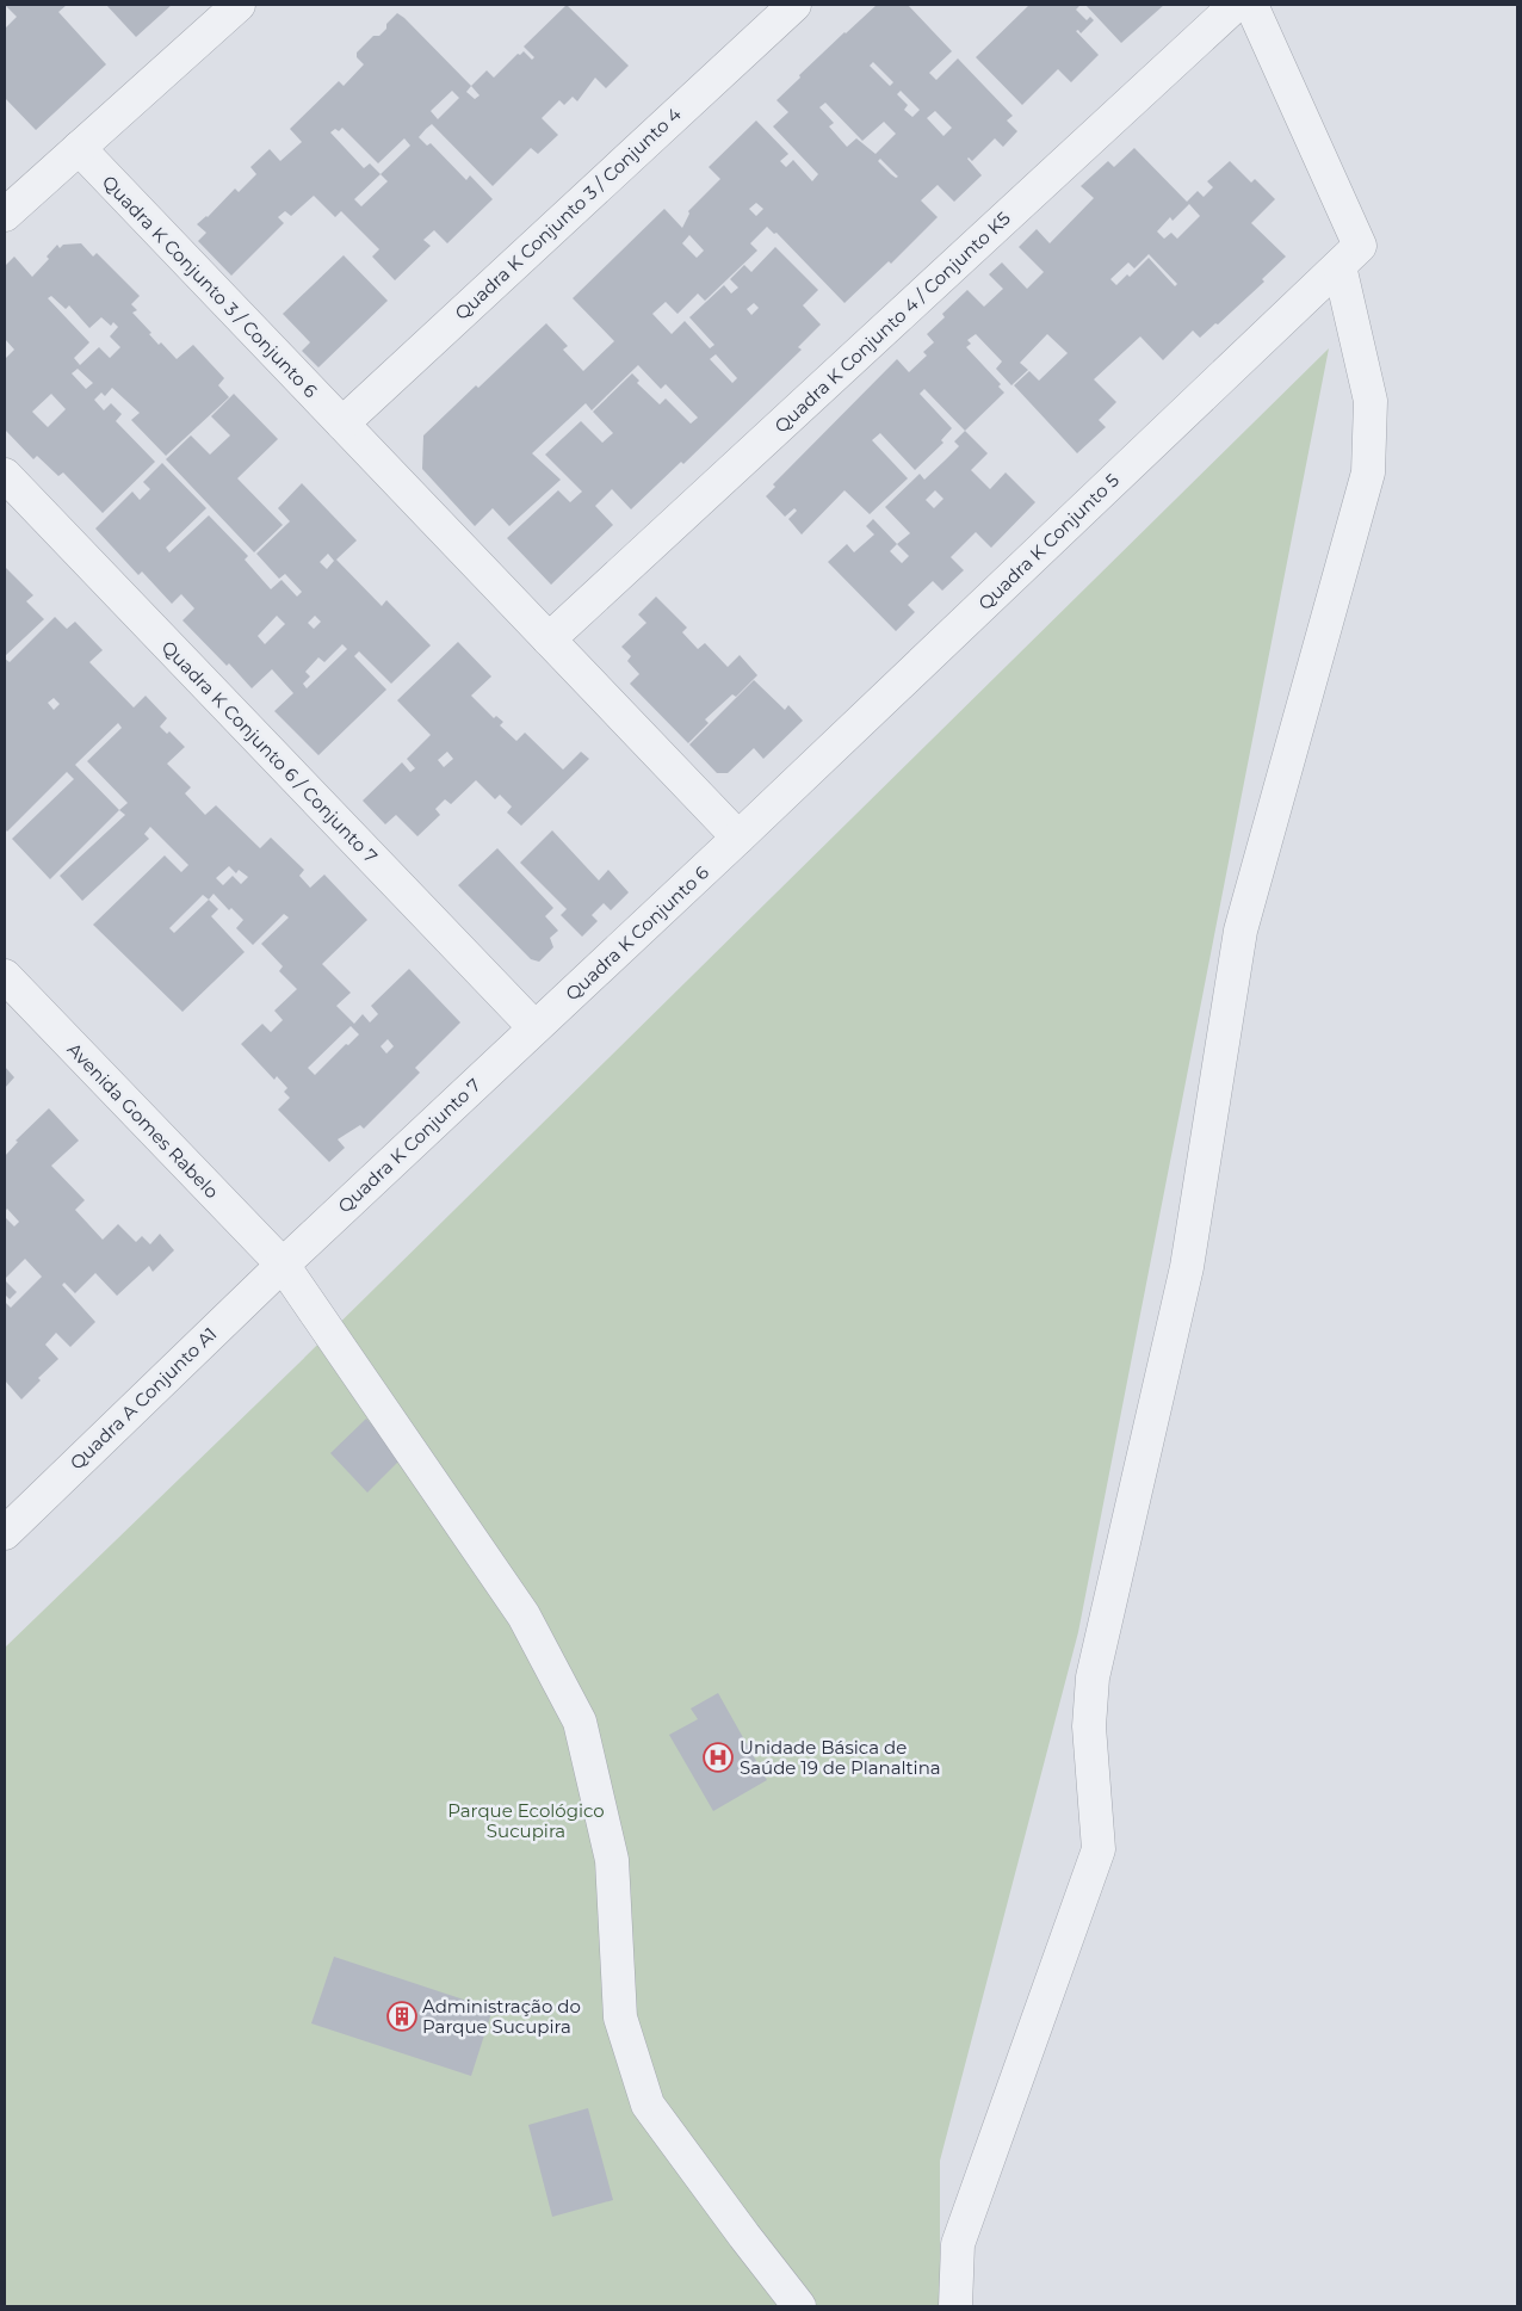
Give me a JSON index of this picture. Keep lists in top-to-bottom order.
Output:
{
  "streets": {
    "street": [
      "Quadra K Conjunto 3 / Conjunto 4",
      "Quadra K Conjunto 3 / Conjunto 6",
      "Quadra K Conjunto 4 / Conjunto K5",
      "Quadra K Conjunto 5",
      "Quadra K Conjunto 6 / Conjunto 7",
      "Quadra K Conjunto 6",
      "Avenida Gomes Rabelo",
      "Quadra K Conjunto 7",
      "Quadra A Conjunto A1"
    ]
  },
  "crossings": [
    ["Quadra K Conjunto 3 / Conjunto 4", "Quadra K Conjunto 3 / Conjunto 6"],
    ["Quadra K Conjunto 3 / Conjunto 6", "Quadra K Conjunto 4 / Conjunto K5"],
    ["Quadra K Conjunto 3 / Conjunto 6", "Quadra K Conjunto 5"],
    ["Quadra K Conjunto 3 / Conjunto 6", "Quadra K Conjunto 6"],
    ["Quadra K Conjunto 5", "Quadra K Conjunto 6"],
    ["Quadra K Conjunto 6 / Conjunto 7", "Quadra K Conjunto 6"],
    ["Quadra K Conjunto 6 / Conjunto 7", "Quadra K Conjunto 7"],
    ["Quadra K Conjunto 6", "Quadra K Conjunto 7"],
    ["Avenida Gomes Rabelo", "Quadra K Conjunto 7"],
    ["Avenida Gomes Rabelo", "Quadra A Conjunto A1"],
    ["Quadra K Conjunto 7", "Quadra A Conjunto A1"]
  ],
  "parks": ["Parque Ecológico Sucupira"],
  "places": {
    "hospital": ["Unidade Básica de Saúde 19 de Planaltina"],
    "building": ["Administração do Parque Sucupira"]
  }
}
